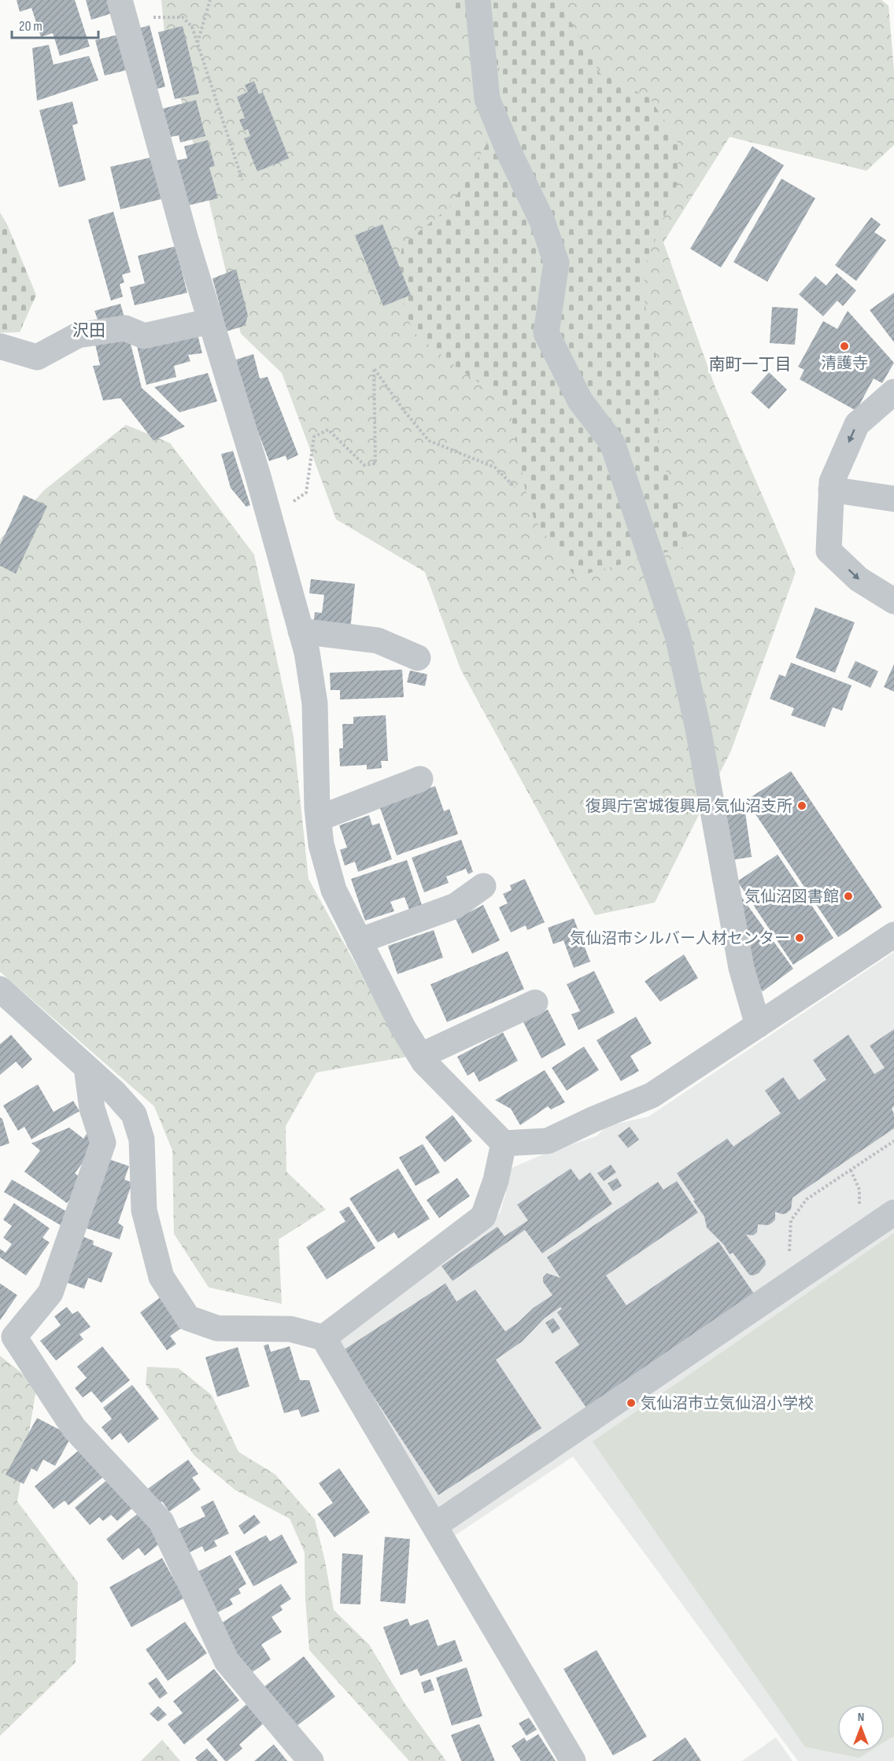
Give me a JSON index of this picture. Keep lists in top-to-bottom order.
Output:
{
  "districts": ["沢田", "南町一丁目"],
  "places": [
    "清護寺",
    "復興庁宮城復興局 気仙沼支所",
    "気仙沼図書館",
    "気仙沼市シルバー人材センター",
    "気仙沼市立気仙沼小学校"
  ],
  "scale_bar": "20 m",
  "north": "top"
}
